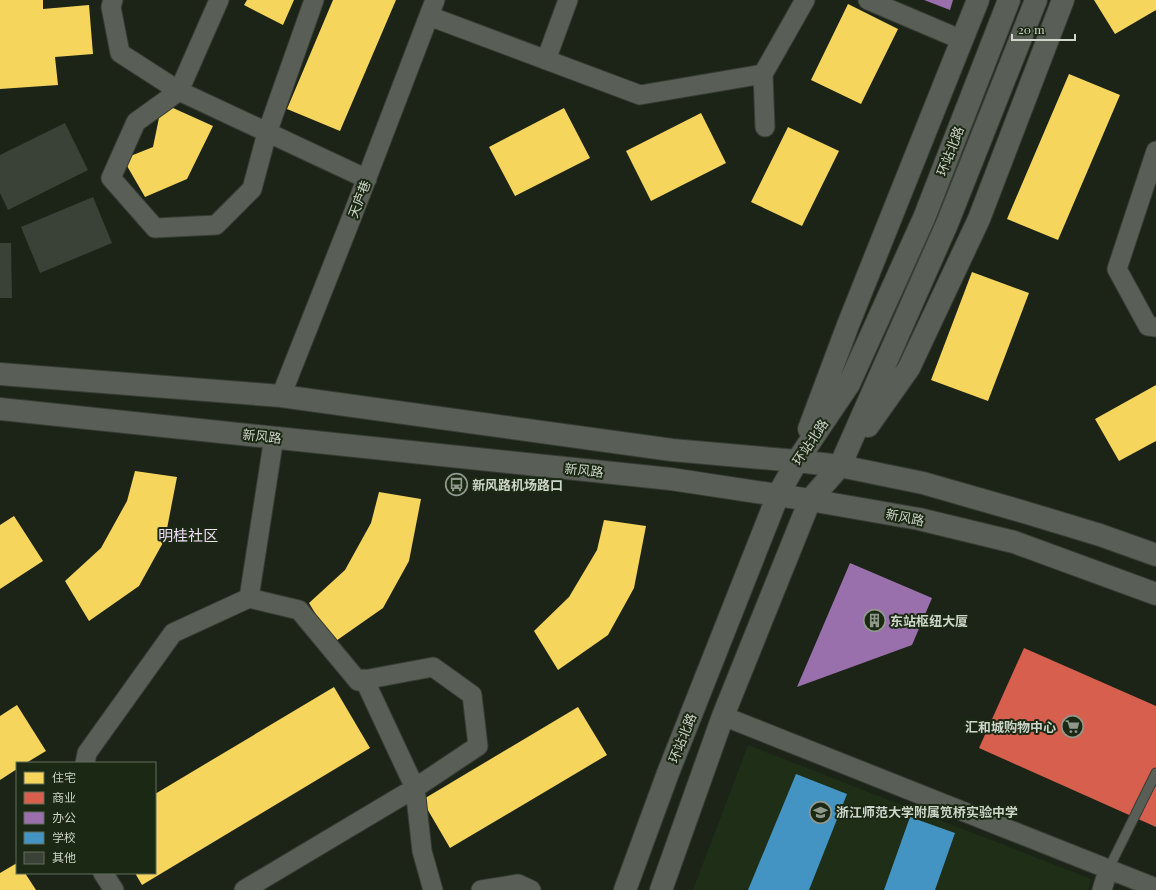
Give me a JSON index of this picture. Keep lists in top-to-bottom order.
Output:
{
  "streets": {
    "main road": ["环站北路", "新风路"],
    "street": ["天庐巷"]
  },
  "crossings": [
    ["环站北路", "新风路"]
  ],
  "districts": ["明桂社区"],
  "places": {
    "bus stop": ["新风路机场路口"],
    "building": ["东站枢纽大厦"],
    "supermarket": ["汇和城购物中心"],
    "school or university": ["浙江师范大学附属笕桥实验中学"]
  },
  "legend": [
    "住宅",
    "商业",
    "办公",
    "学校",
    "其他"
  ],
  "scale_bar": "20 m"
}
